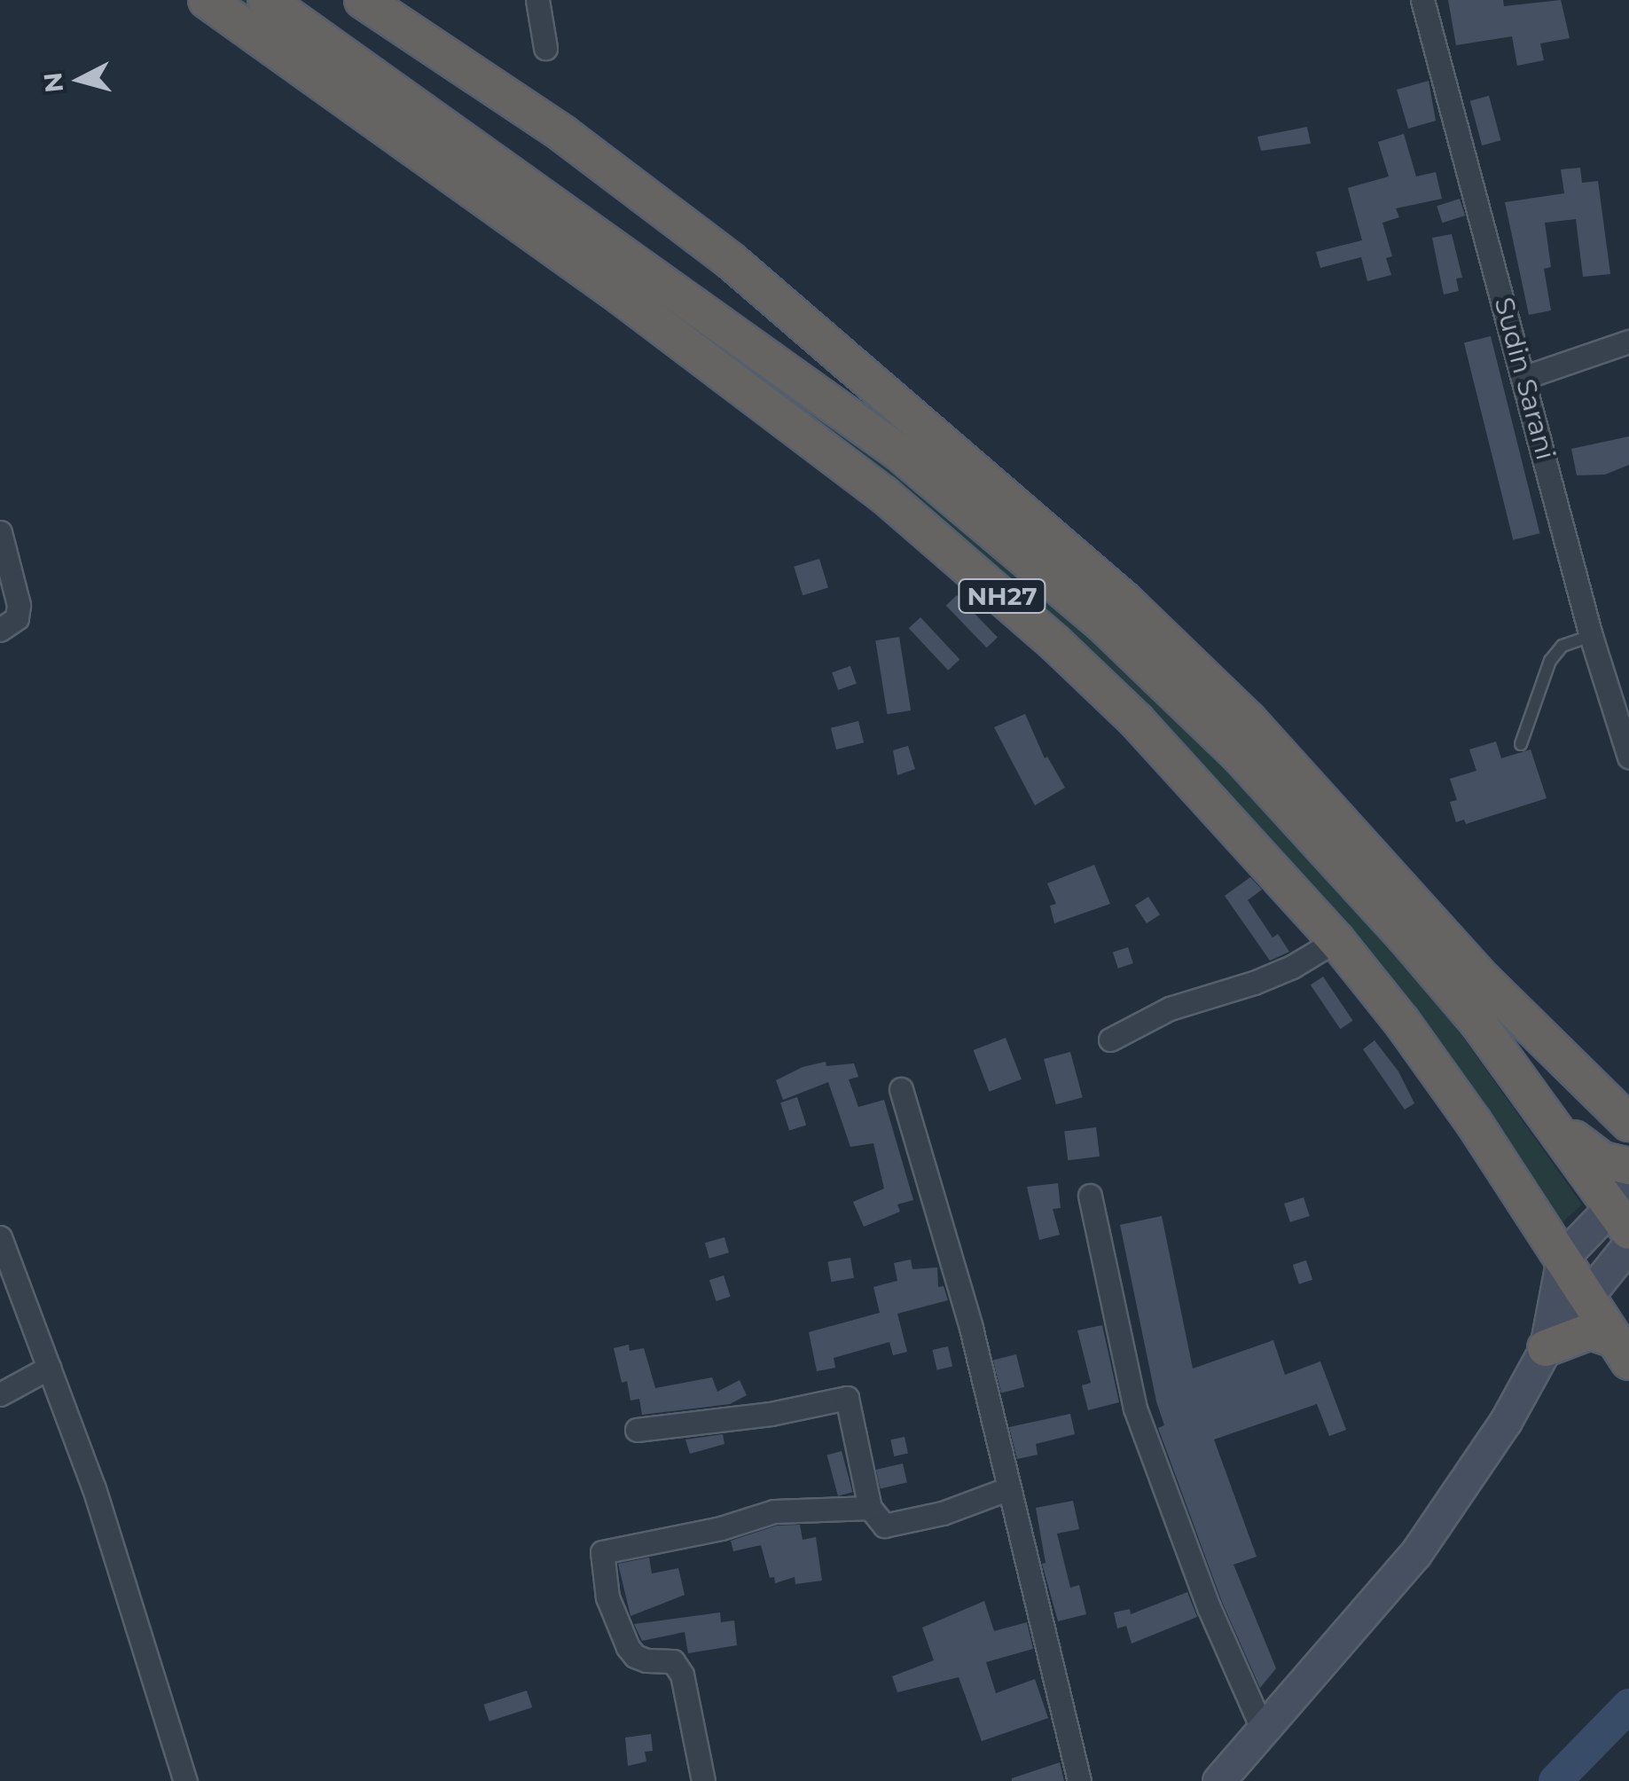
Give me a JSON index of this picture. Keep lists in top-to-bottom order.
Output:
{
  "streets": {
    "highway": ["NH27"],
    "street": ["Sudin Sarani"]
  },
  "north": "left"
}
